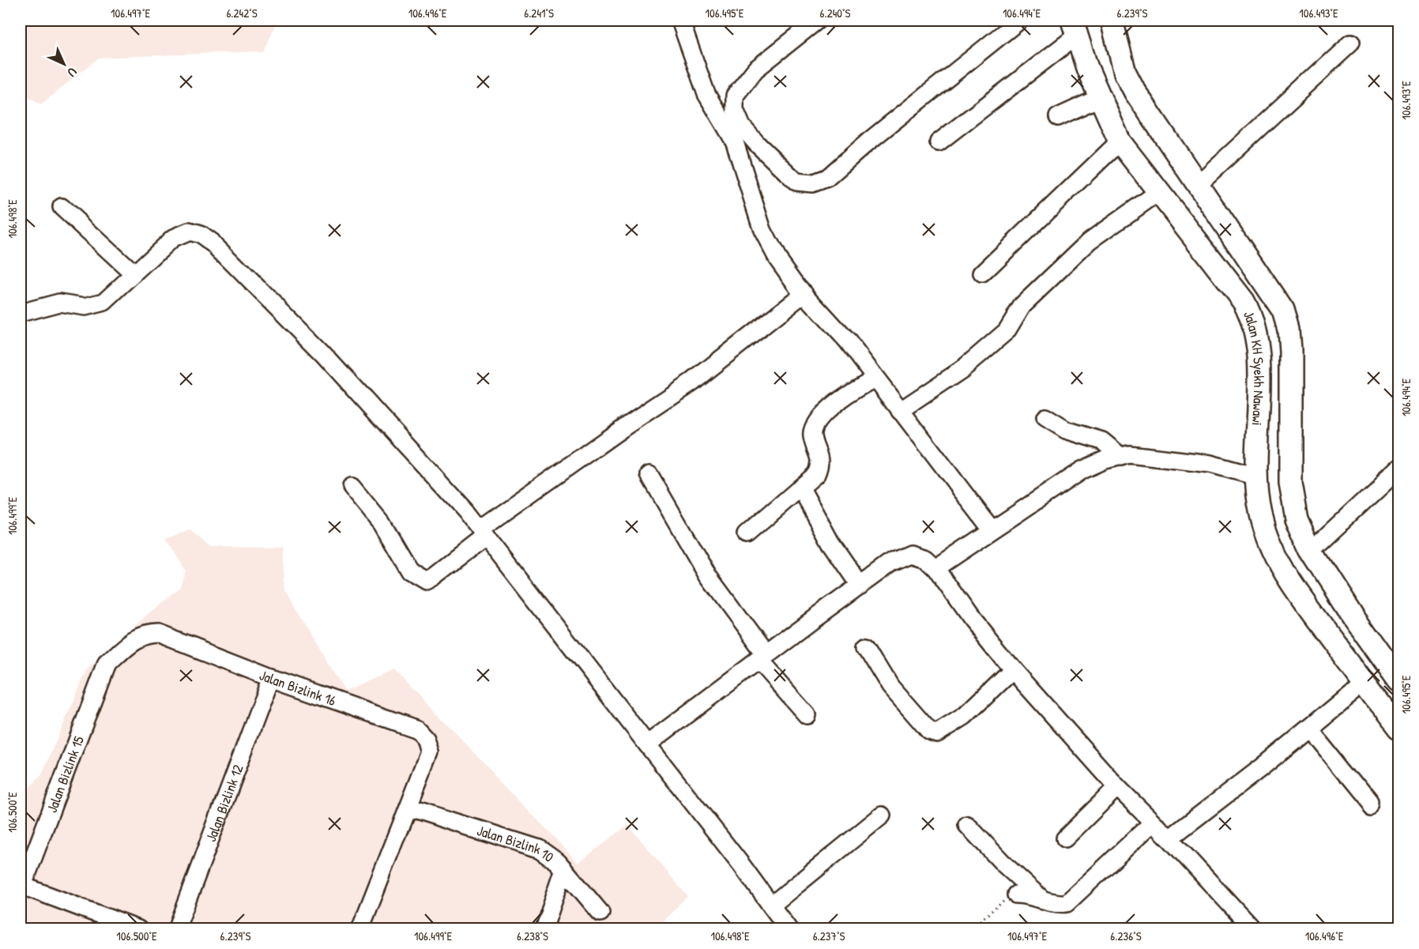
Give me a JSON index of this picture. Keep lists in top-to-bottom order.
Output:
{
  "streets": {
    "main road": ["Jalan KH Syekh Nawawi"],
    "street": [
      "Jalan Bizlink 16",
      "Jalan Bizlink 15",
      "Jalan Bizlink 12",
      "Jalan Bizlink 10"
    ]
  },
  "crossings": [
    ["Jalan Bizlink 16", "Jalan Bizlink 15"],
    ["Jalan Bizlink 16", "Jalan Bizlink 12"],
    ["Jalan Bizlink 16", "Jalan Bizlink 10"]
  ],
  "north": "bottom right",
  "coordinates": [
    "106.497°E",
    "6.242°S",
    "106.496°E",
    "6.241°S",
    "106.495°E",
    "6.240°S",
    "106.494°E",
    "6.239°S",
    "106.493°E",
    "106.498°E",
    "106.499°E",
    "106.500°E",
    "6.238°S",
    "6.237°S",
    "6.236°S"
  ]
}
